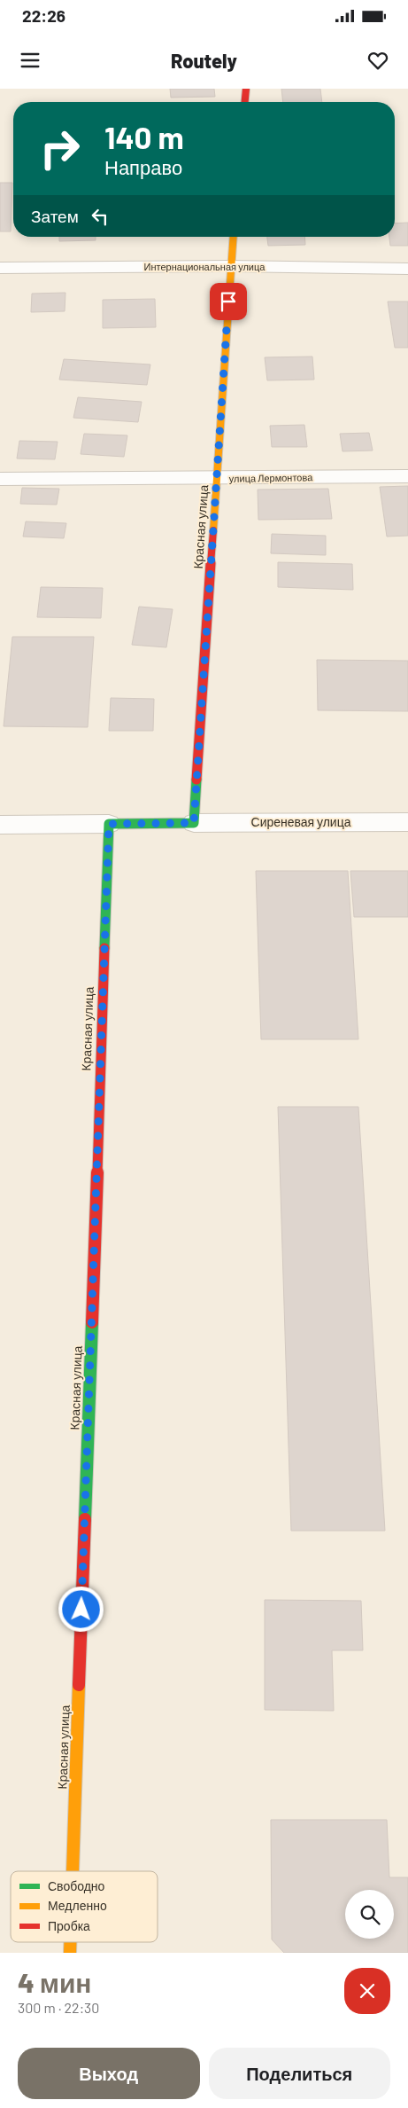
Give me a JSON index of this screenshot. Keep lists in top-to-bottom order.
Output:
{
  "streets": {
    "street": [
      "Интернациональная улица",
      "улица Лермонтова",
      "Красная улица",
      "Сиреневая улица"
    ]
  },
  "crossings": [
    ["Интернациональная улица", "Красная улица"],
    ["улица Лермонтова", "Красная улица"],
    ["Красная улица", "Сиреневая улица"]
  ],
  "legend": ["Свободно", "Медленно", "Пробка"],
  "page": {
    "status": "22:26",
    "header": "Routely",
    "turn": ["140 m", "Направо"],
    "then": "Затем",
    "heading": ["4 мин", "300 m · 22:30"],
    "buttons": ["Выход", "Поделиться"]
  }
}
